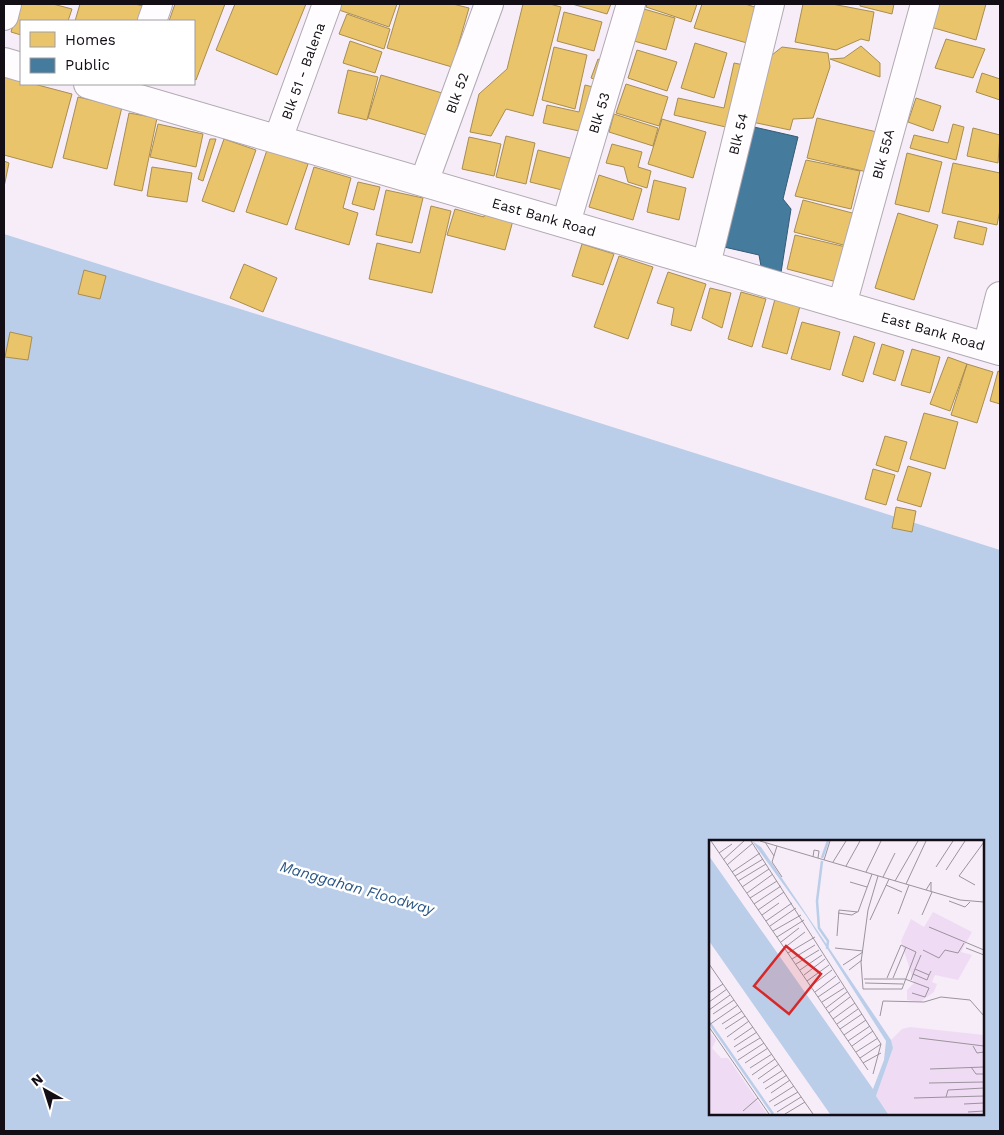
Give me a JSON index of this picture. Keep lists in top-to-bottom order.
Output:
{
  "streets": {
    "street": [
      "Blk 51 - Balena",
      "Blk 52",
      "Blk 53",
      "Blk 54",
      "Blk 55A",
      "East Bank Road"
    ]
  },
  "crossings": [
    ["Blk 51 - Balena", "East Bank Road"],
    ["Blk 52", "East Bank Road"],
    ["Blk 53", "East Bank Road"],
    ["Blk 54", "East Bank Road"],
    ["Blk 55A", "East Bank Road"]
  ],
  "water": ["Manggahan Floodway"],
  "legend": ["Homes", "Public"],
  "north": "top left"
}
